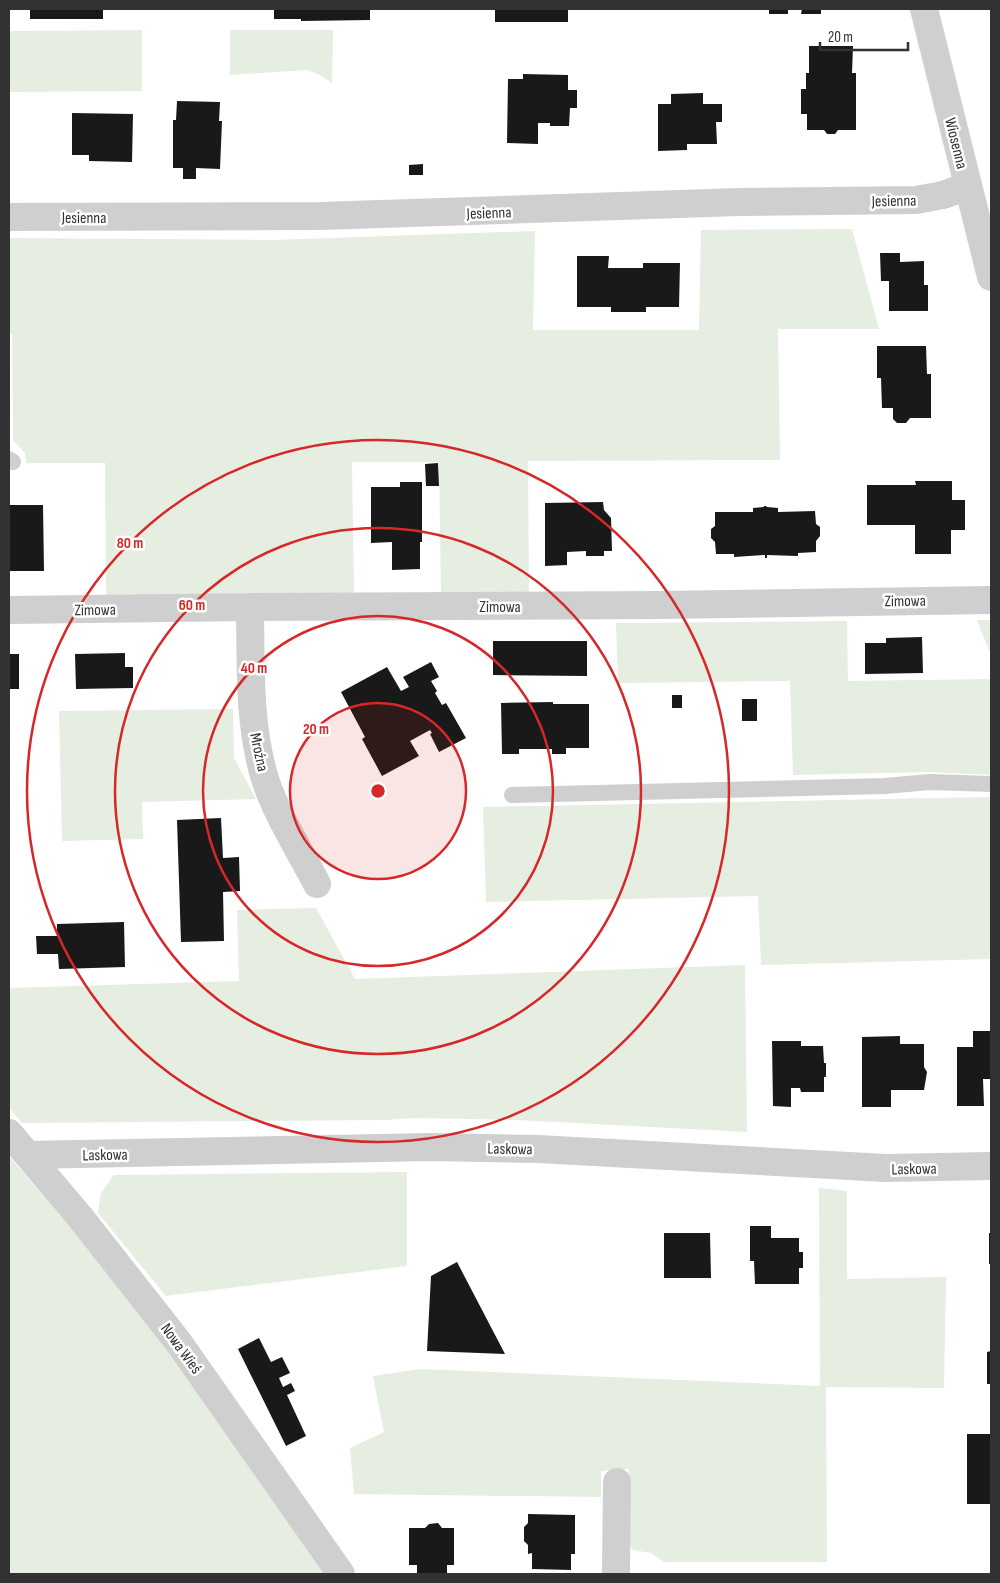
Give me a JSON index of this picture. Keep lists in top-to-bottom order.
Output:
{
  "streets": {
    "street": [
      "Wiosenna",
      "Jesienna",
      "Zimowa",
      "Mroźna",
      "Laskowa",
      "Nowa Wieś"
    ]
  },
  "crossings": [
    ["Wiosenna", "Jesienna"],
    ["Zimowa", "Mroźna"],
    ["Laskowa", "Nowa Wieś"]
  ],
  "scale_bar": "20 m",
  "rings": [
    "80 m",
    "60 m",
    "40 m",
    "20 m"
  ]
}
